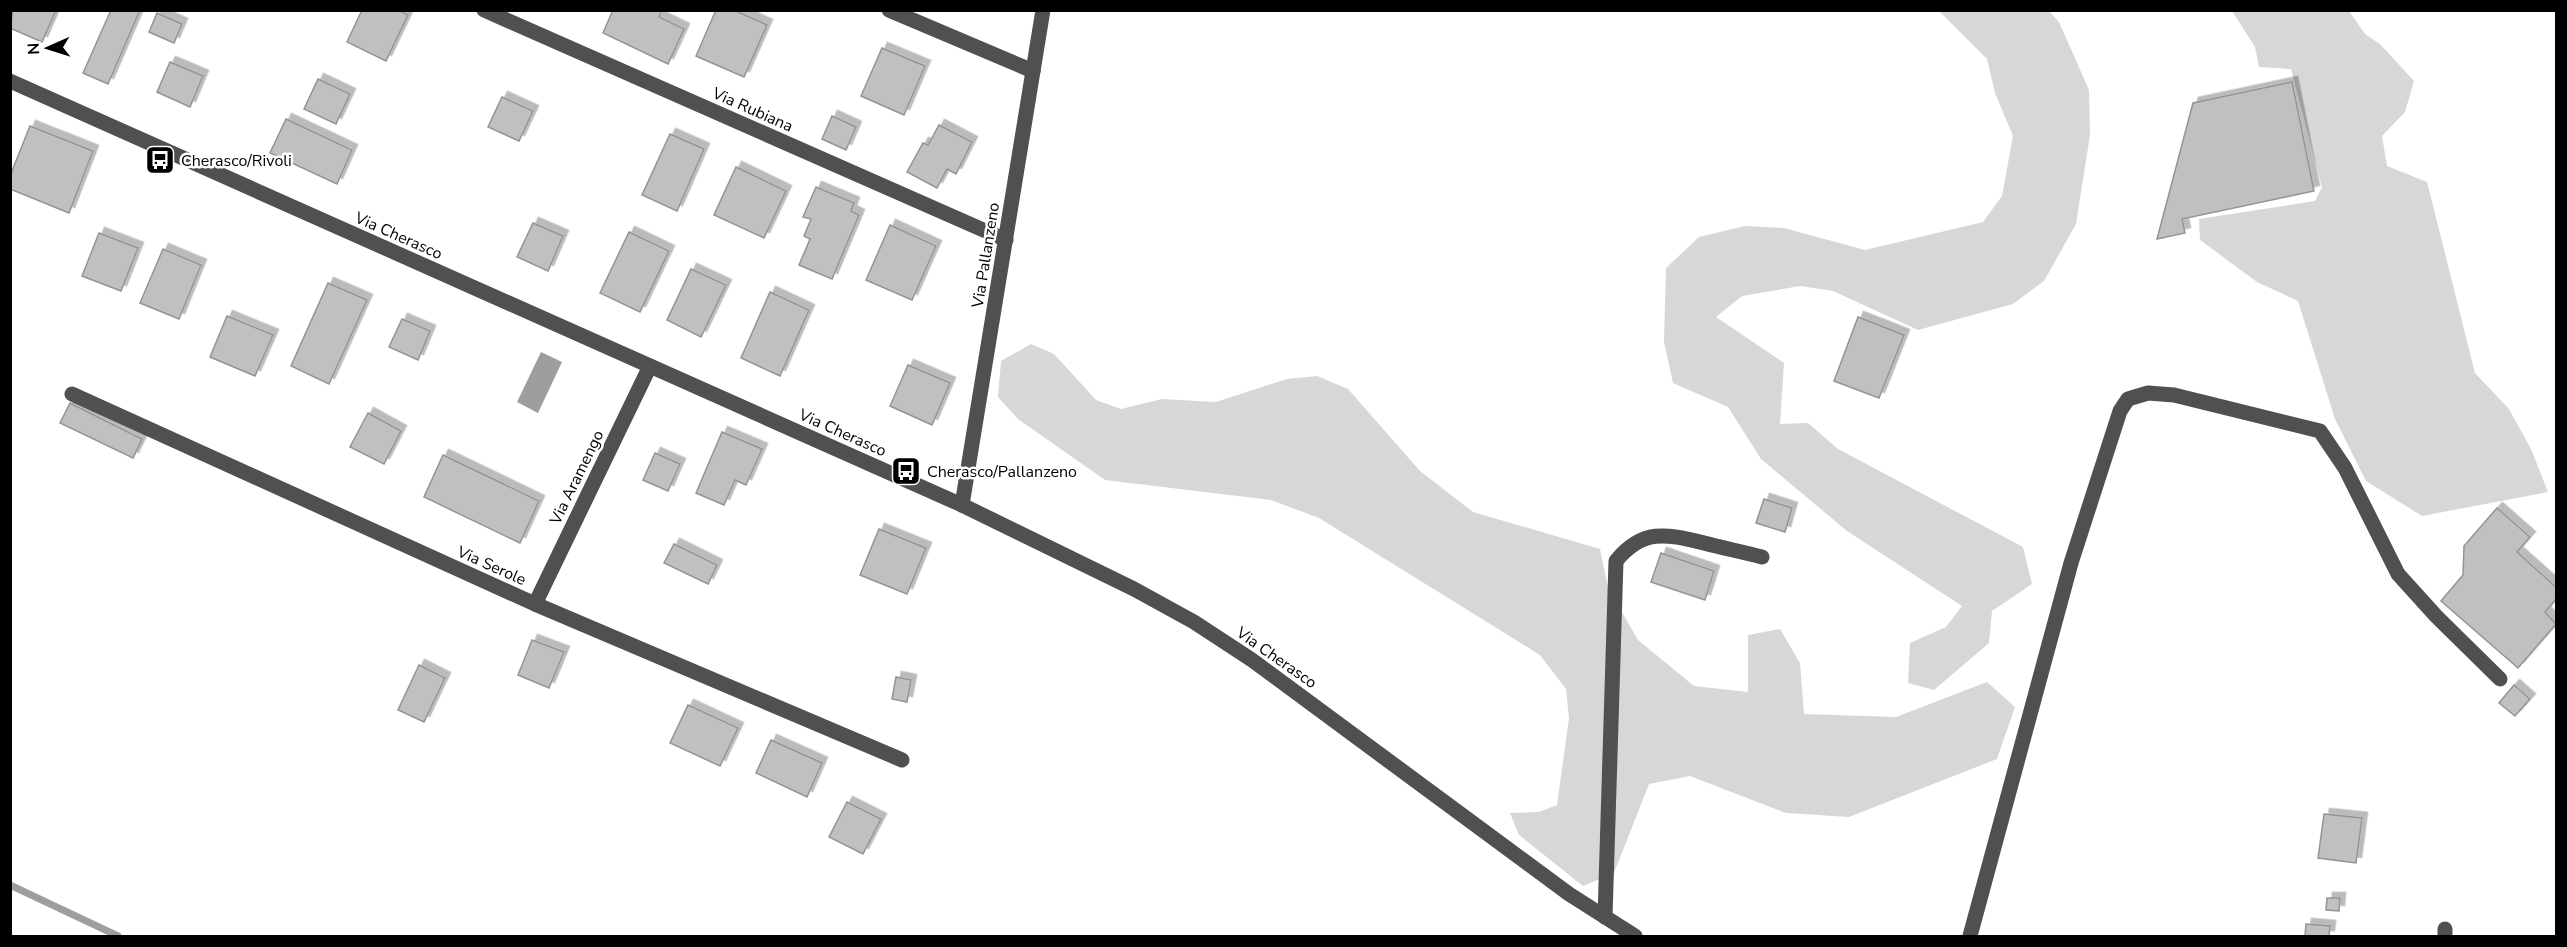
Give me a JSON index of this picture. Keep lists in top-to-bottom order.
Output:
{
  "streets": {
    "street": [
      "Via Rubiana",
      "Via Cherasco",
      "Via Pallanzeno",
      "Via Aramengo",
      "Via Serole"
    ]
  },
  "crossings": [
    ["Via Rubiana", "Via Pallanzeno"],
    ["Via Cherasco", "Via Pallanzeno"],
    ["Via Cherasco", "Via Aramengo"],
    ["Via Aramengo", "Via Serole"]
  ],
  "places": {
    "bus stop": ["Cherasco/Rivoli", "Cherasco/Pallanzeno"]
  },
  "north": "left"
}
